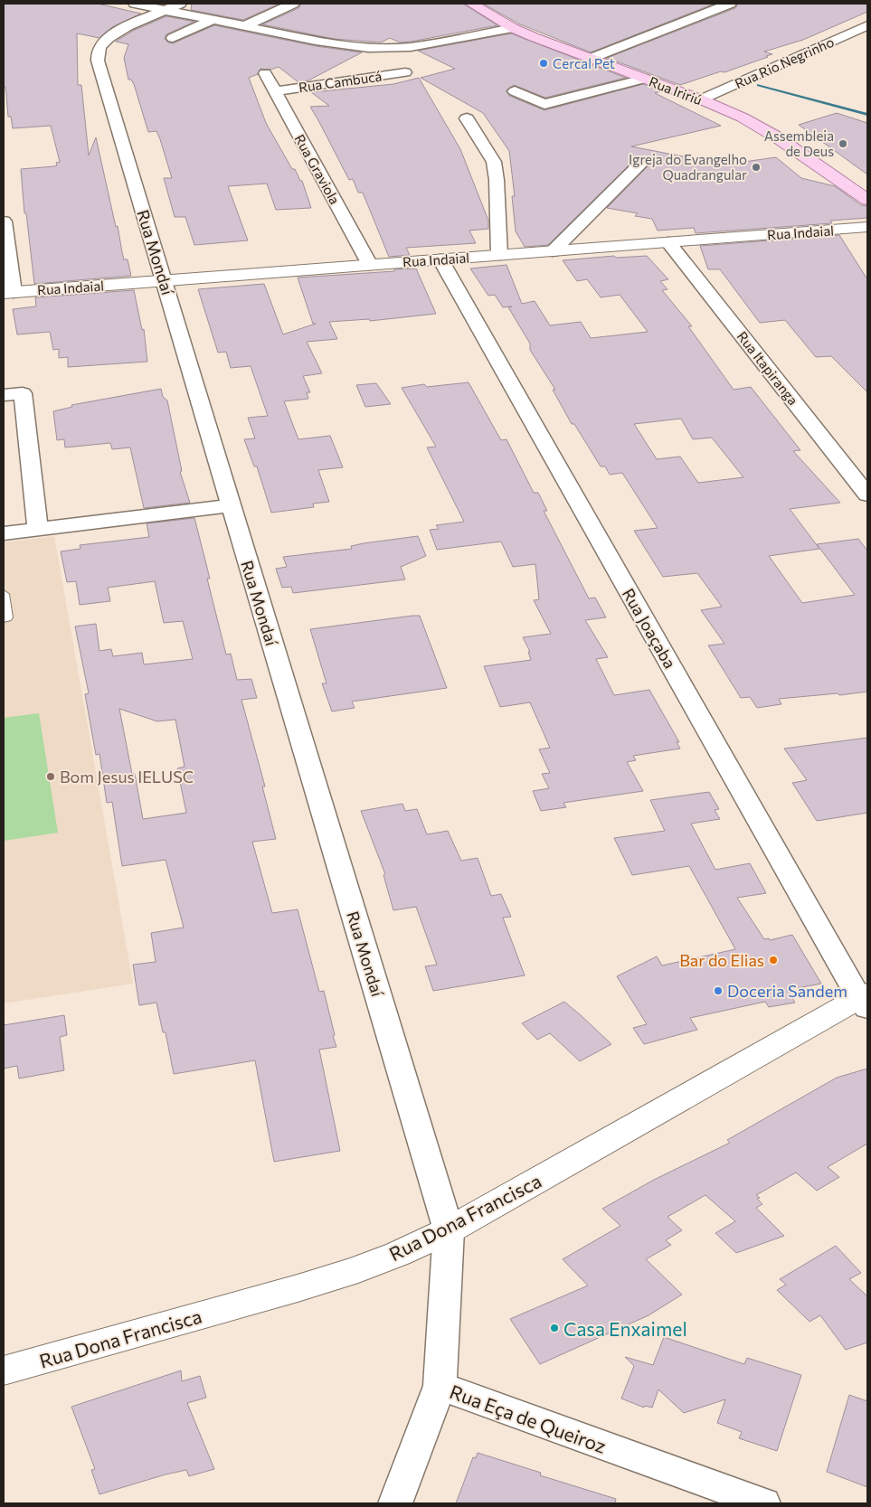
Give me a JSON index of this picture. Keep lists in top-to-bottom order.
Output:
{
  "streets": {
    "main road": ["Rua Iririú"],
    "street": [
      "Rua Rio Negrinho",
      "Rua Cambucá",
      "Rua Graviola",
      "Rua Indaial",
      "Rua Mondaí",
      "Rua Itapiranga",
      "Rua Joaçaba",
      "Rua Dona Francisca",
      "Rua Eça de Queiroz"
    ]
  },
  "crossings": [
    ["Rua Rio Negrinho", "Rua Iririú"],
    ["Rua Cambucá", "Rua Graviola"],
    ["Rua Graviola", "Rua Indaial"],
    ["Rua Indaial", "Rua Mondaí"],
    ["Rua Indaial", "Rua Itapiranga"],
    ["Rua Indaial", "Rua Joaçaba"],
    ["Rua Mondaí", "Rua Dona Francisca"],
    ["Rua Mondaí", "Rua Eça de Queiroz"],
    ["Rua Joaçaba", "Rua Dona Francisca"],
    ["Rua Dona Francisca", "Rua Eça de Queiroz"]
  ],
  "places": [
    "Cercal Pet",
    "Assembleia de Deus",
    "Igreja do Evangelho Quadrangular",
    "Bom Jesus IELUSC",
    "Bar do Elias",
    "Doceria Sandem",
    "Casa Enxaimel"
  ]
}
